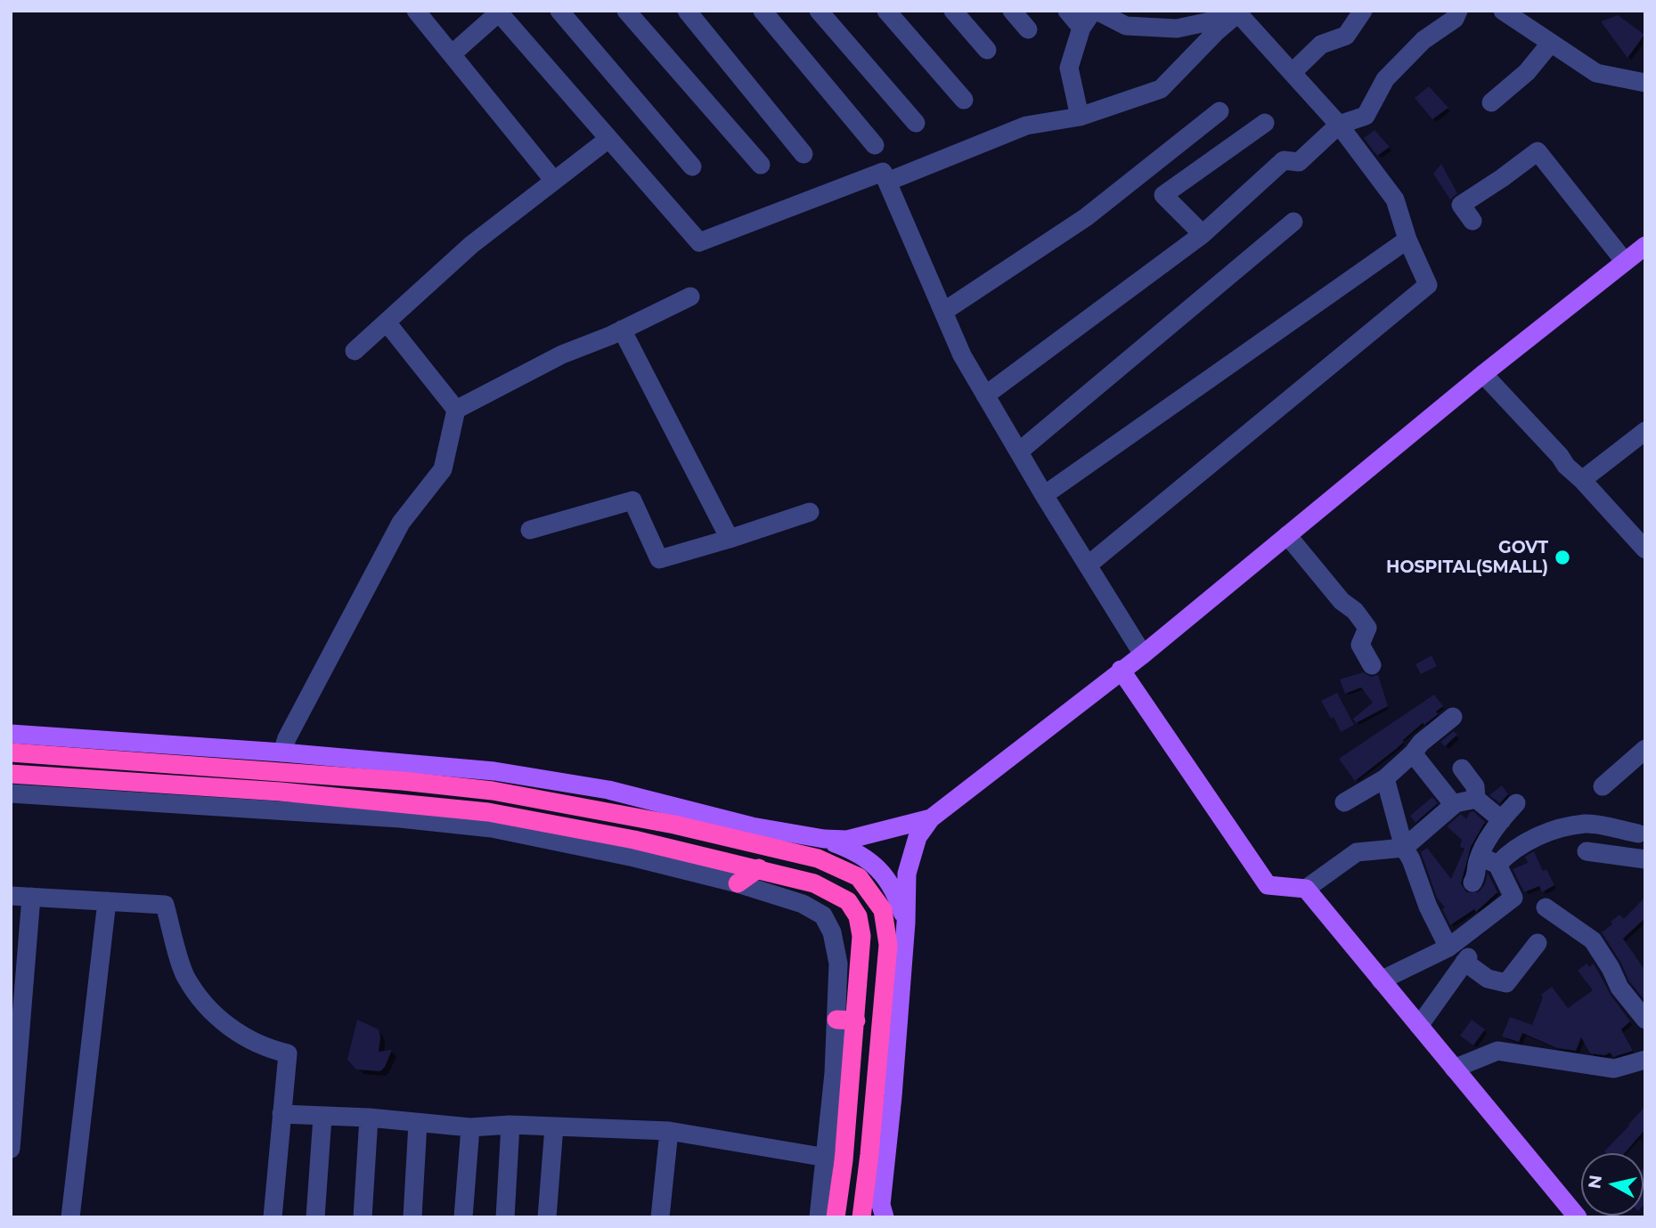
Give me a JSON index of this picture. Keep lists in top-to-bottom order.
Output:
{
  "places": ["GOVT HOSPITAL(SMALL)"],
  "north": "left"
}
